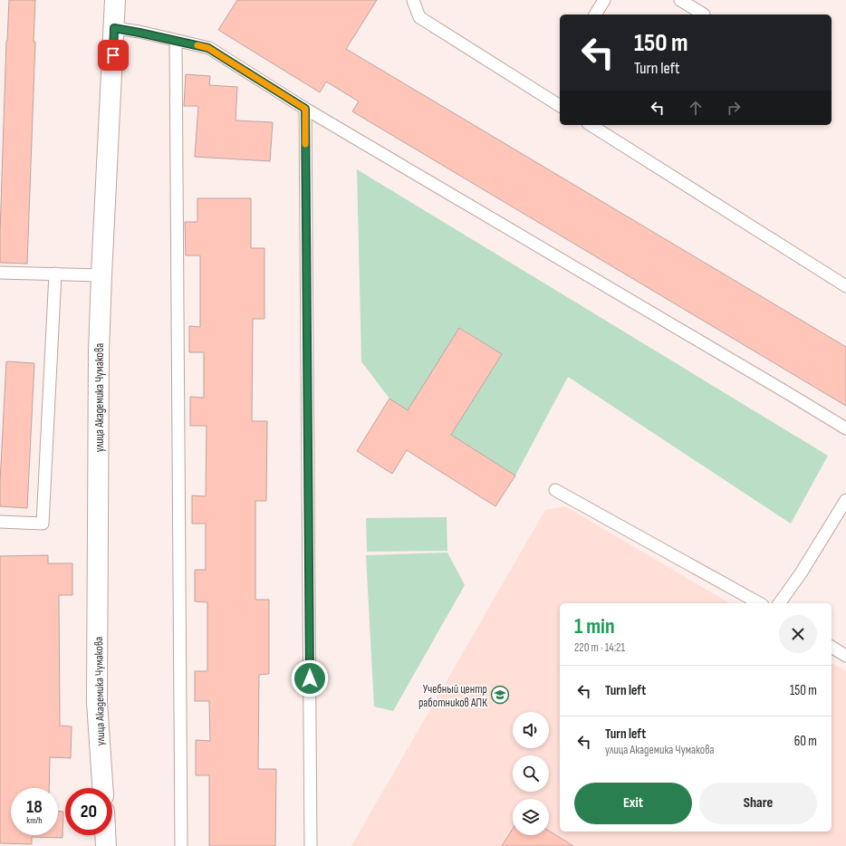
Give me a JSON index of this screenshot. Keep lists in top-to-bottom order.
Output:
{
  "streets": {
    "street": ["улица Академика Чумакова"]
  },
  "places": {
    "school or university": ["Учебный центр работников АПК"]
  },
  "page": {
    "turn": ["150 m", "Turn left"],
    "heading": ["1 min", "220 m · 14:21"],
    "list": [
      {
        "name": "Turn left",
        "value": "150 m"
      },
      {
        "name": "Turn left",
        "note": "улица Академика Чумакова",
        "value": "60 m"
      }
    ],
    "buttons": ["Exit", "Share"],
    "speed": "18 km/h",
    "limit": "20"
  }
}
